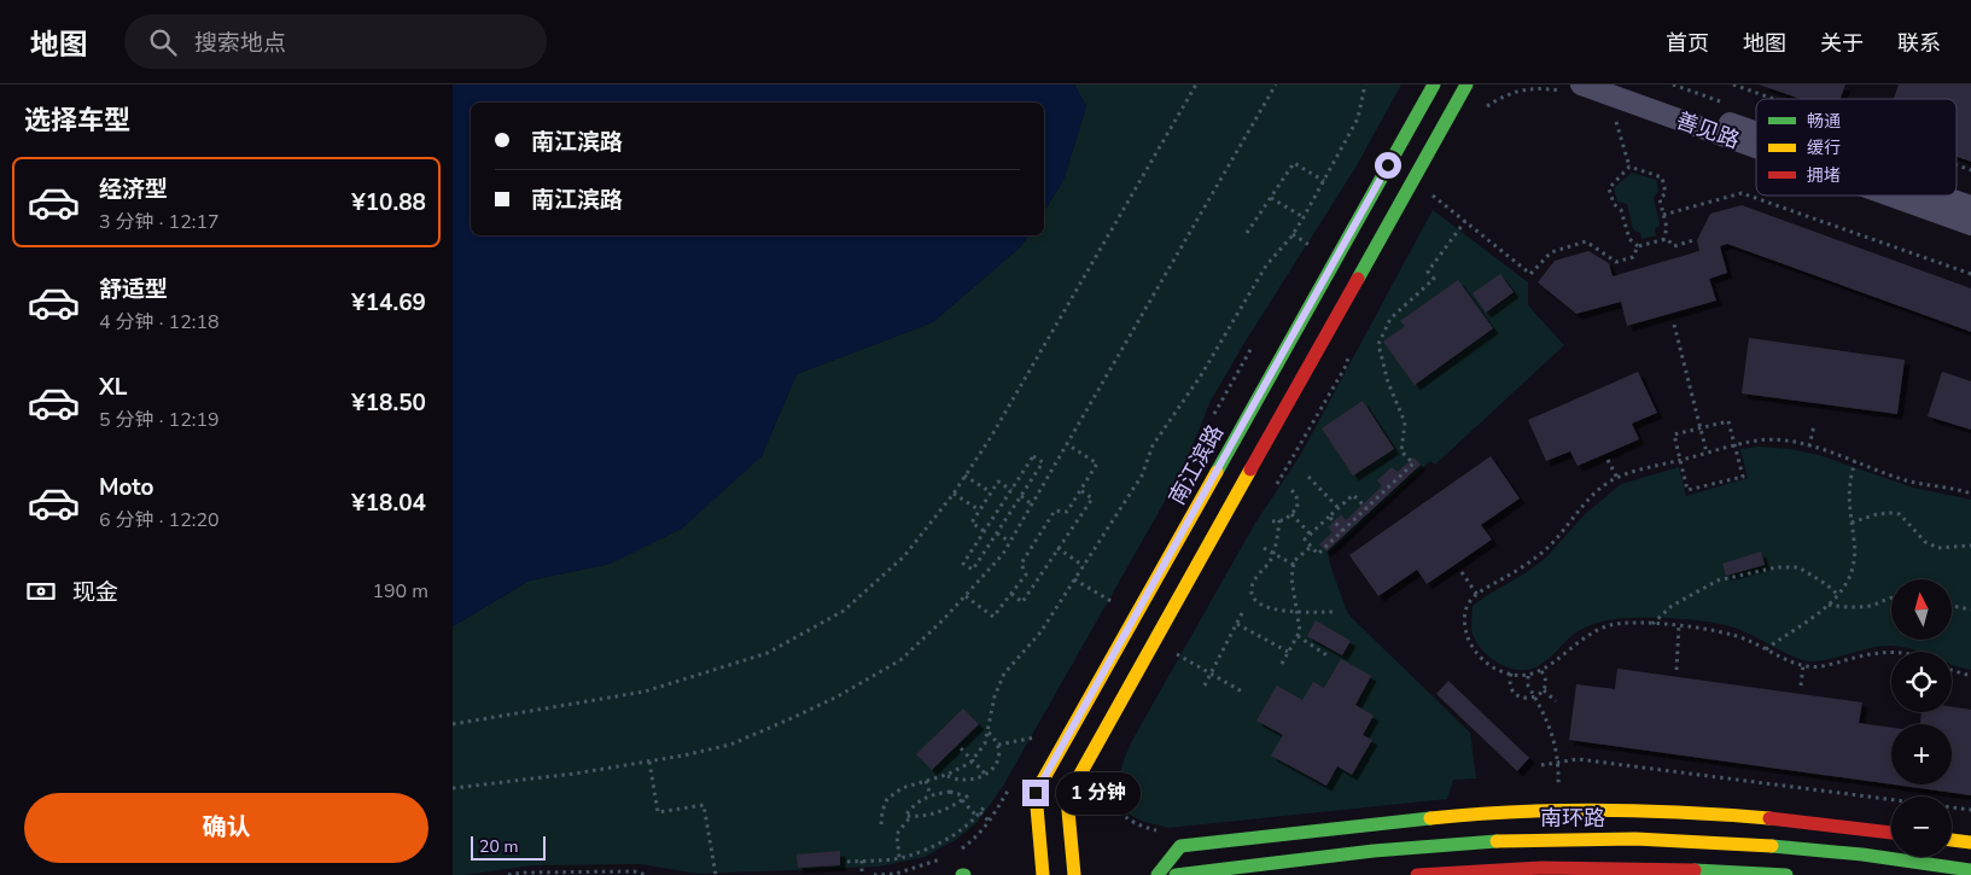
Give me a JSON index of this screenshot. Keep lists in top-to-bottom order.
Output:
{
  "streets": {
    "main road": ["南江滨路", "南环路"],
    "street": ["善见路"]
  },
  "legend": ["畅通", "缓行", "拥堵"],
  "scale_bar": "20 m",
  "north": "top",
  "page": {
    "header": "地图",
    "search": "搜索地点",
    "nav": [
      "首页",
      "地图",
      "关于",
      "联系"
    ],
    "heading": "选择车型",
    "banner": ["南江滨路", "南江滨路"],
    "list": [
      {
        "name": "经济型",
        "note": "3 分钟 · 12:17",
        "value": "¥10.88"
      },
      {
        "name": "舒适型",
        "note": "4 分钟 · 12:18",
        "value": "¥14.69"
      },
      {
        "name": "XL",
        "note": "5 分钟 · 12:19",
        "value": "¥18.50"
      },
      {
        "name": "Moto",
        "note": "6 分钟 · 12:20",
        "value": "¥18.04"
      }
    ],
    "pay": ["现金", "190 m"],
    "map_buttons": ["+", "−"],
    "bubble": "1 分钟",
    "buttons": "确认",
    "scale": "20 m"
  }
}
